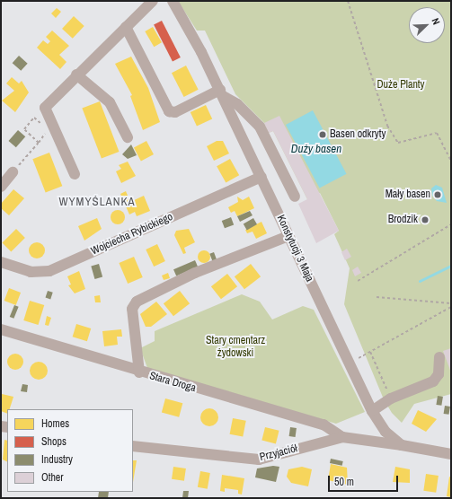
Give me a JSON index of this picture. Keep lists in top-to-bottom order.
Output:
{
  "streets": {
    "street": [
      "Wojciecha Rybickiego",
      "Konstytucji 3 Maja",
      "Stara Droga",
      "Przyjaciół"
    ]
  },
  "crossings": [
    ["Wojciecha Rybickiego", "Konstytucji 3 Maja"],
    ["Konstytucji 3 Maja", "Przyjaciół"],
    ["Stara Droga", "Przyjaciół"]
  ],
  "districts": ["WYMYŚLANKA"],
  "water": ["Duży basen"],
  "parks": ["Duże Planty", "Stary cmentarz żydowski"],
  "places": ["Basen odkryty", "Mały basen", "Brodzik"],
  "legend": [
    "Homes",
    "Shops",
    "Industry",
    "Other"
  ],
  "scale_bar": "50 m",
  "north": "top right"
}
